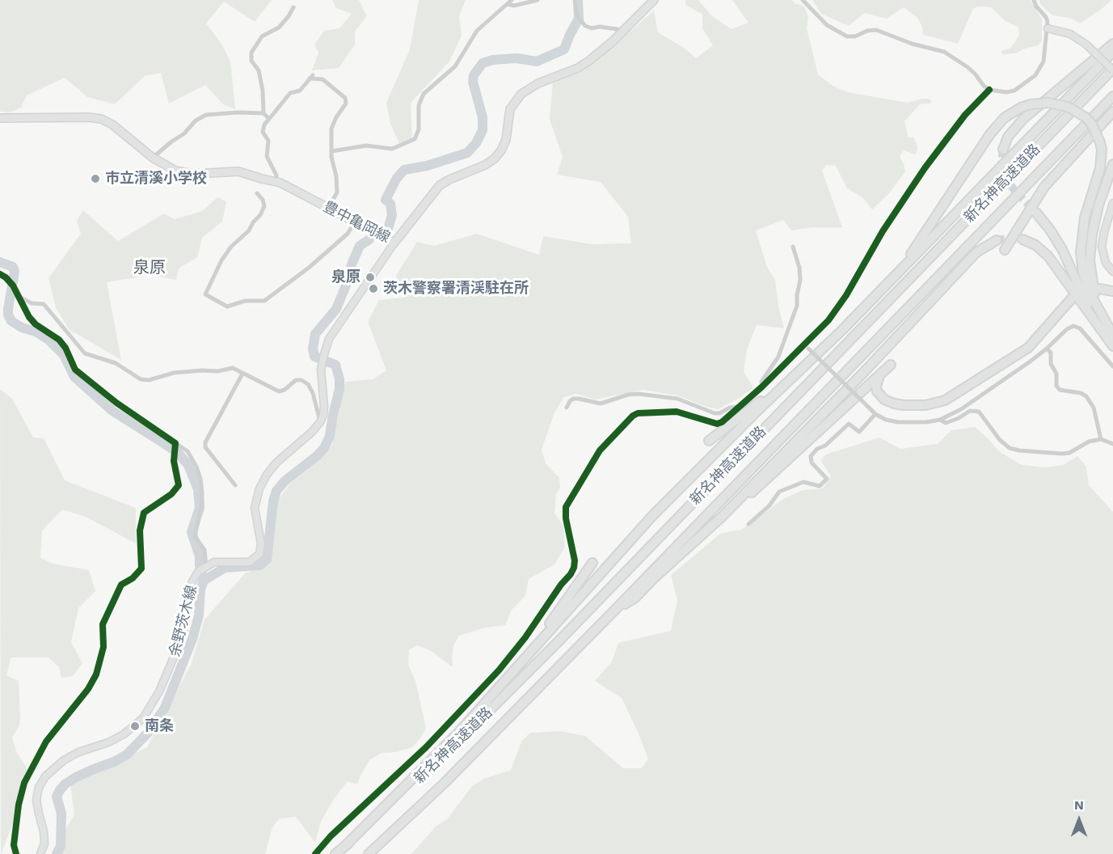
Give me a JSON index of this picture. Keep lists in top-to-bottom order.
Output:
{
  "streets": {
    "highway": ["新名神高速道路"],
    "main road": ["豊中亀岡線", "余野茨木線"]
  },
  "districts": ["泉原"],
  "places": [
    "市立清溪小学校",
    "泉原",
    "茨木警察署清渓駐在所",
    "南条"
  ],
  "north": "top"
}
